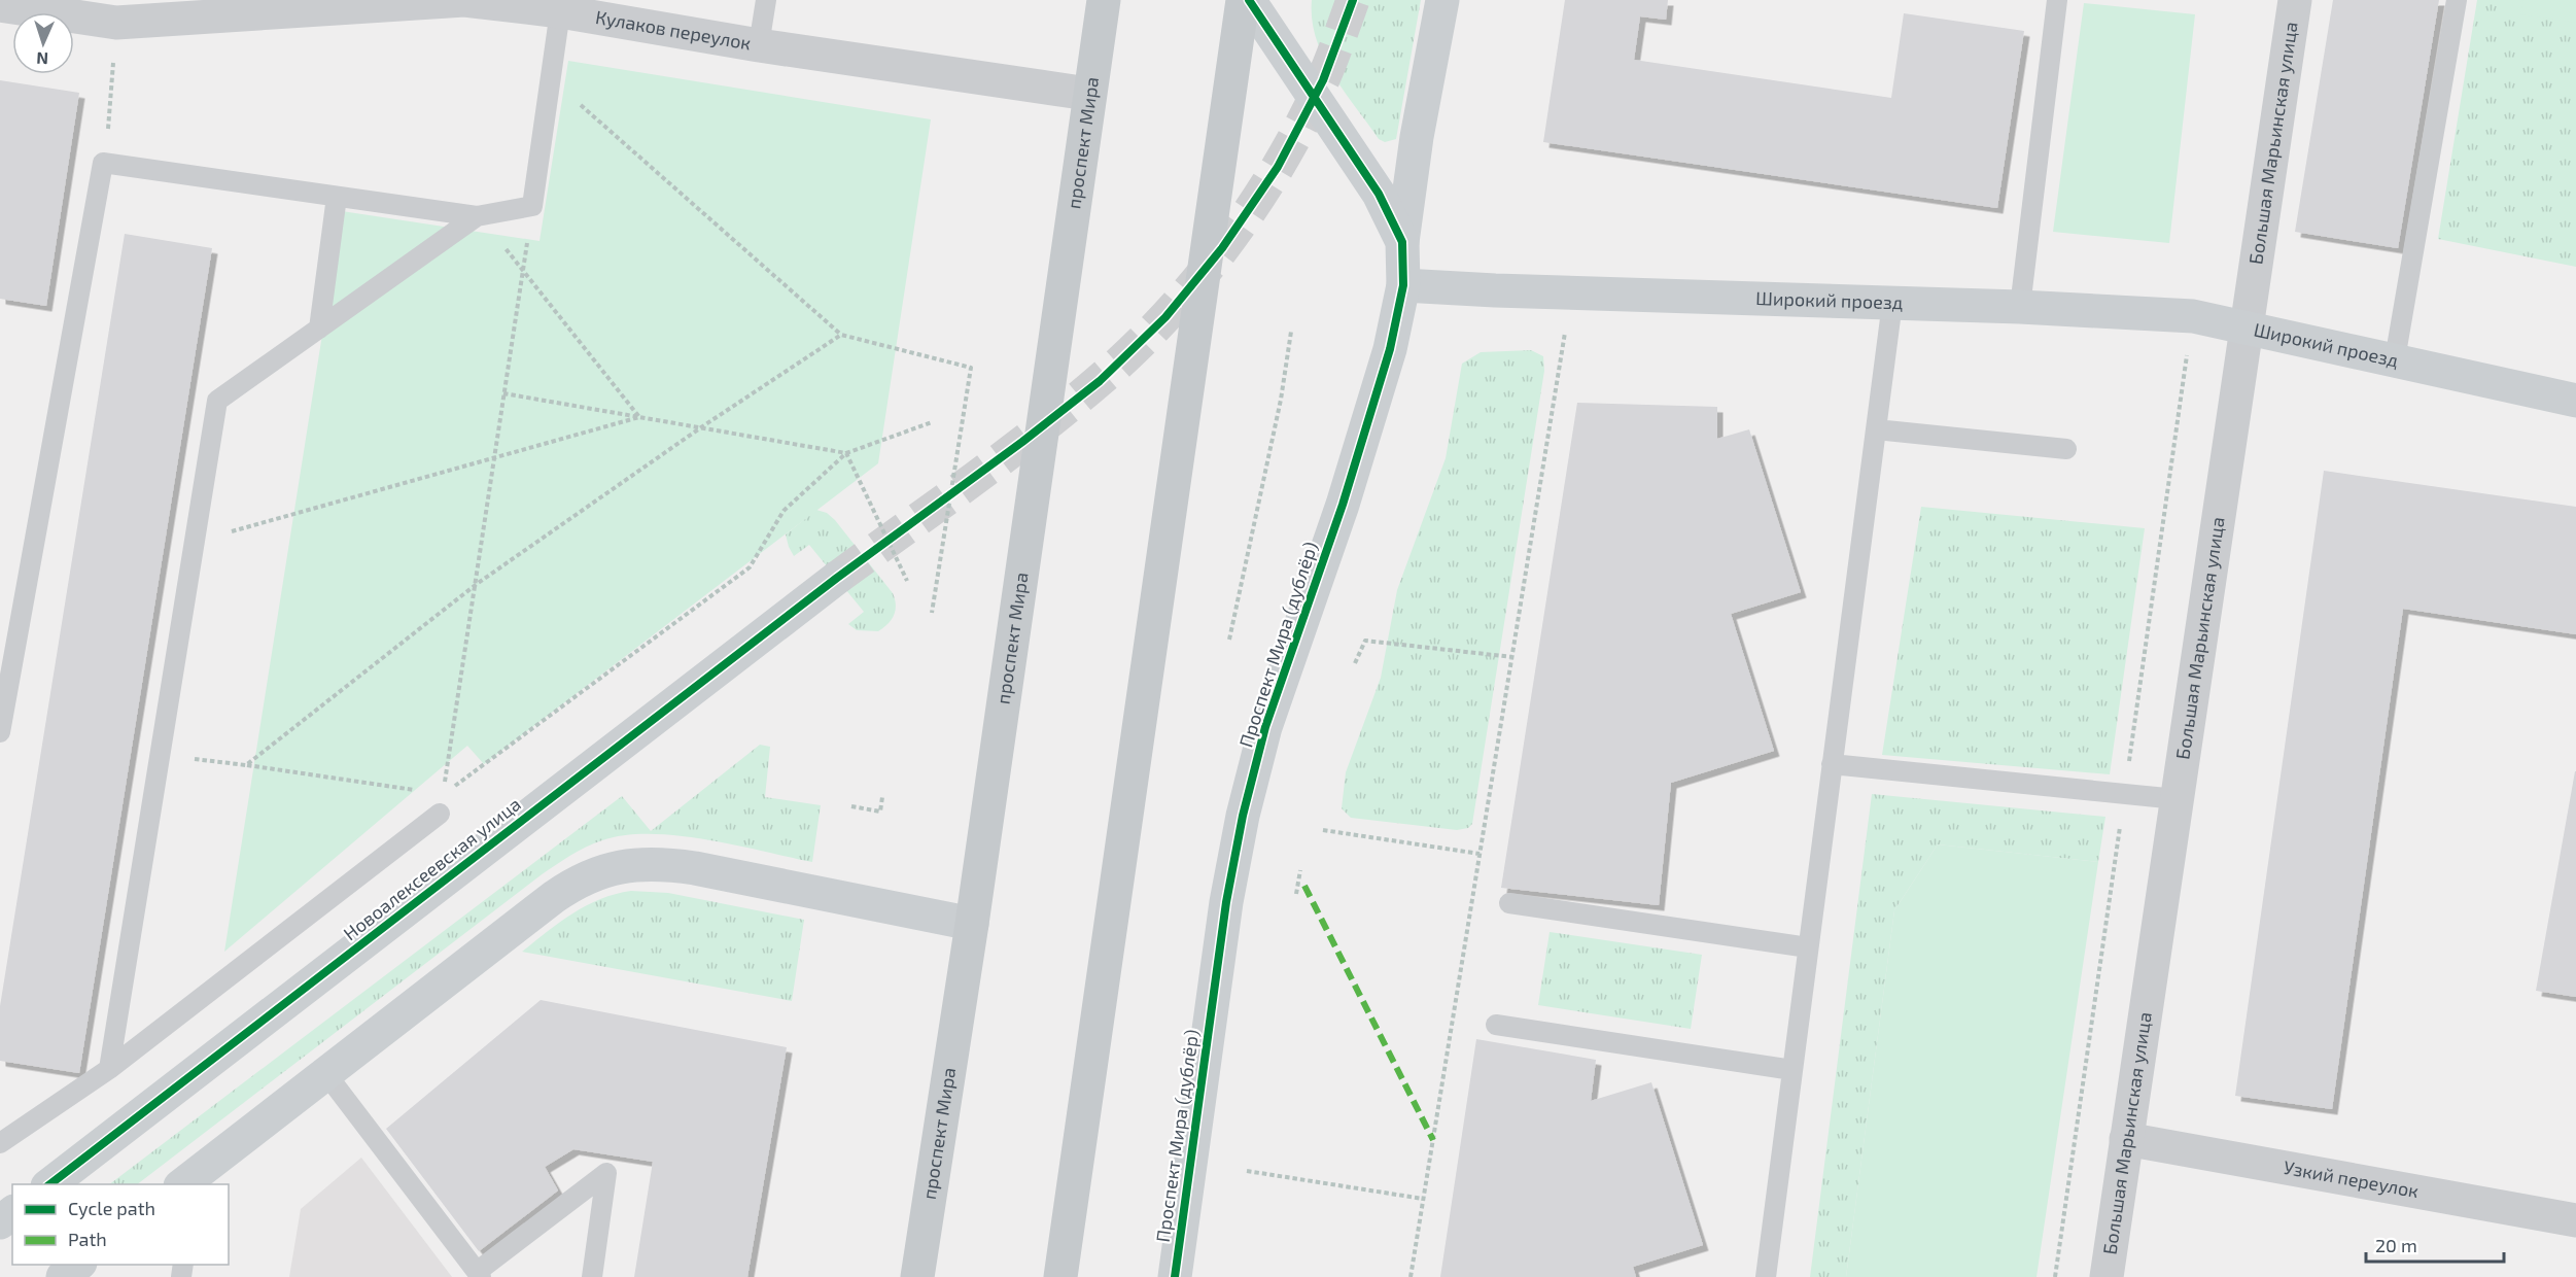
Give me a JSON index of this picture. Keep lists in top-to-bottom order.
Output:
{
  "streets": {
    "main road": ["проспект Мира"],
    "street": [
      "Кулаков переулок",
      "Большая Марьинская улица",
      "Широкий проезд",
      "Проспект Мира (дублёр)",
      "Новоалексеевская улица",
      "Узкий переулок"
    ]
  },
  "crossings": [
    ["Кулаков переулок", "проспект Мира"],
    ["Большая Марьинская улица", "Широкий проезд"],
    ["Большая Марьинская улица", "Узкий переулок"],
    ["Широкий проезд", "Проспект Мира (дублёр)"]
  ],
  "legend": ["Cycle path", "Path"],
  "scale_bar": "20 m",
  "north": "bottom"
}
